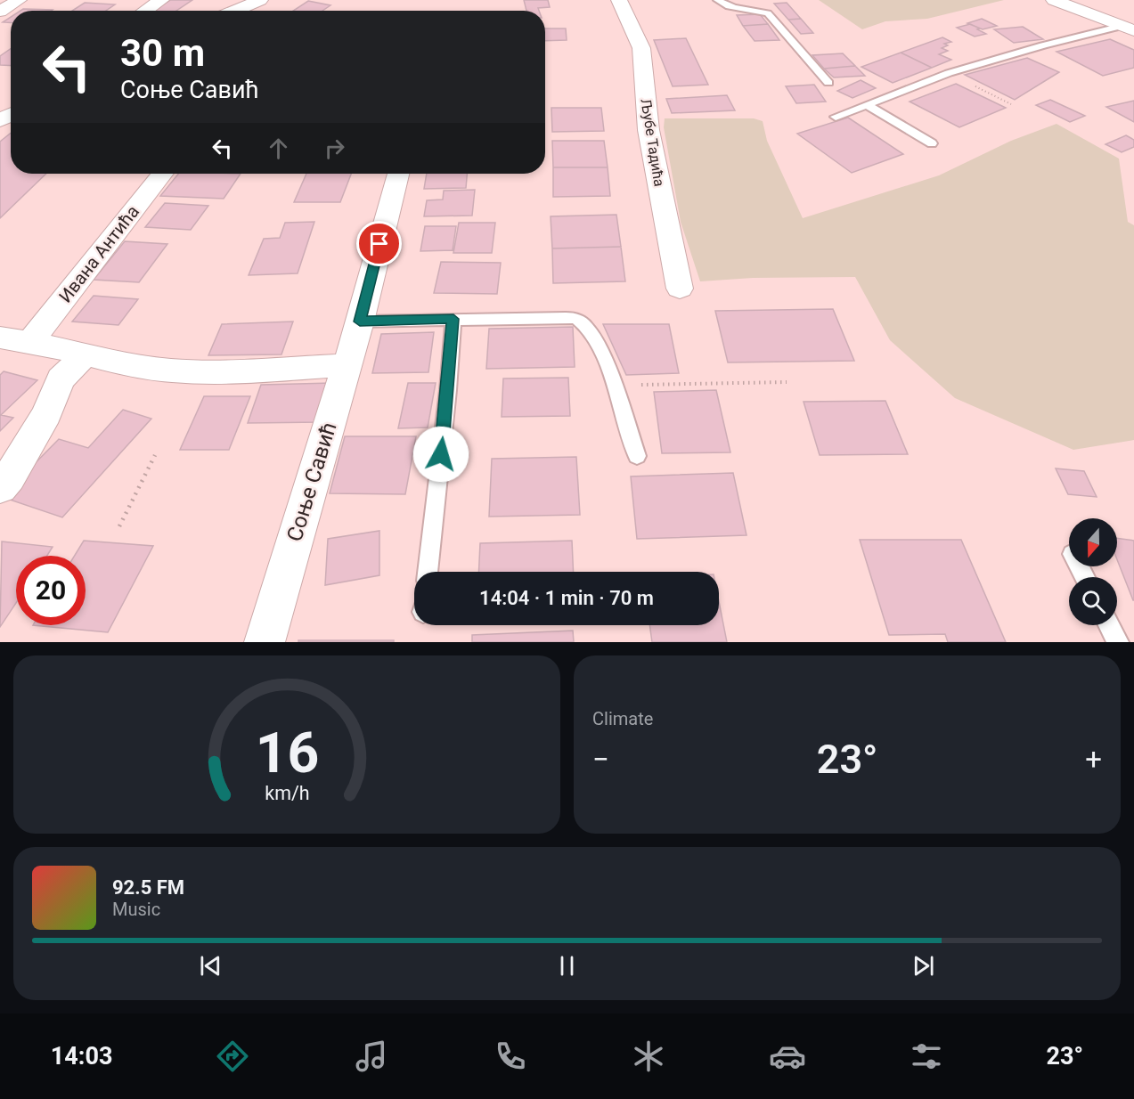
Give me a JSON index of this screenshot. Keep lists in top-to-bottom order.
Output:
{
  "streets": {
    "street": ["Љубе Тадића", "Ивана Антића", "Соње Савић"]
  },
  "north": "bottom",
  "page": {
    "turn": ["30 m", "Соње Савић"],
    "limit": "20",
    "trip": "14:04 · 1 min · 70 m",
    "tile": "Climate",
    "heat": ["−", "23°", "+"],
    "song": ["92.5 FM", "Music"],
    "tabs": ["14:03", "23°"],
    "gauge": ["16", "km/h"]
  }
}
